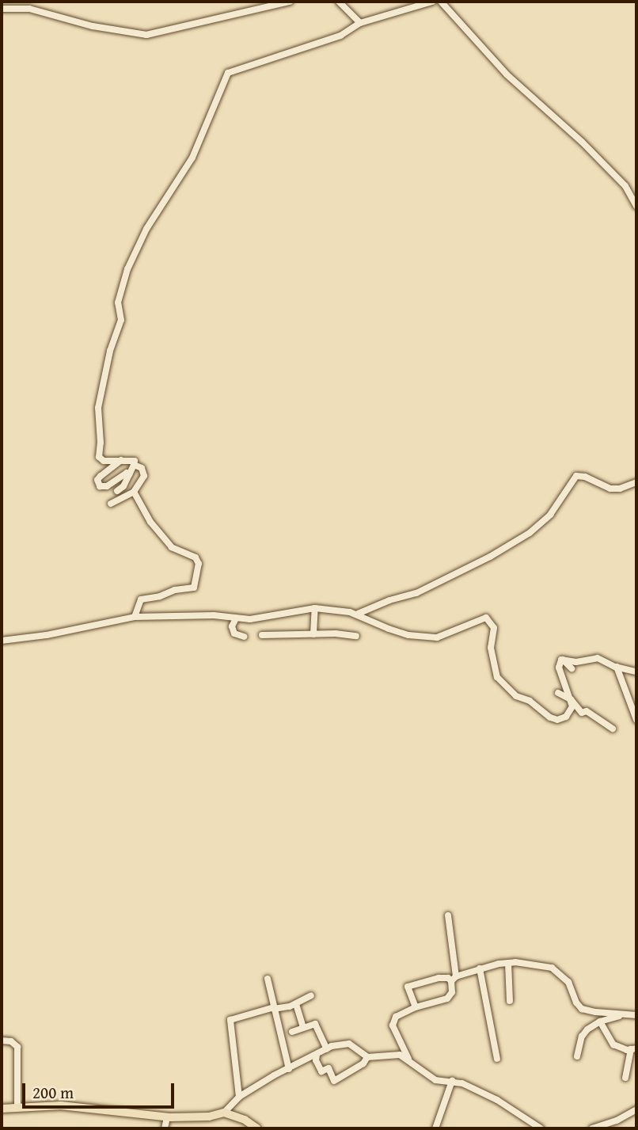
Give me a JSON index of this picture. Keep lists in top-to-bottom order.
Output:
{
  "scale_bar": "200 m"
}
